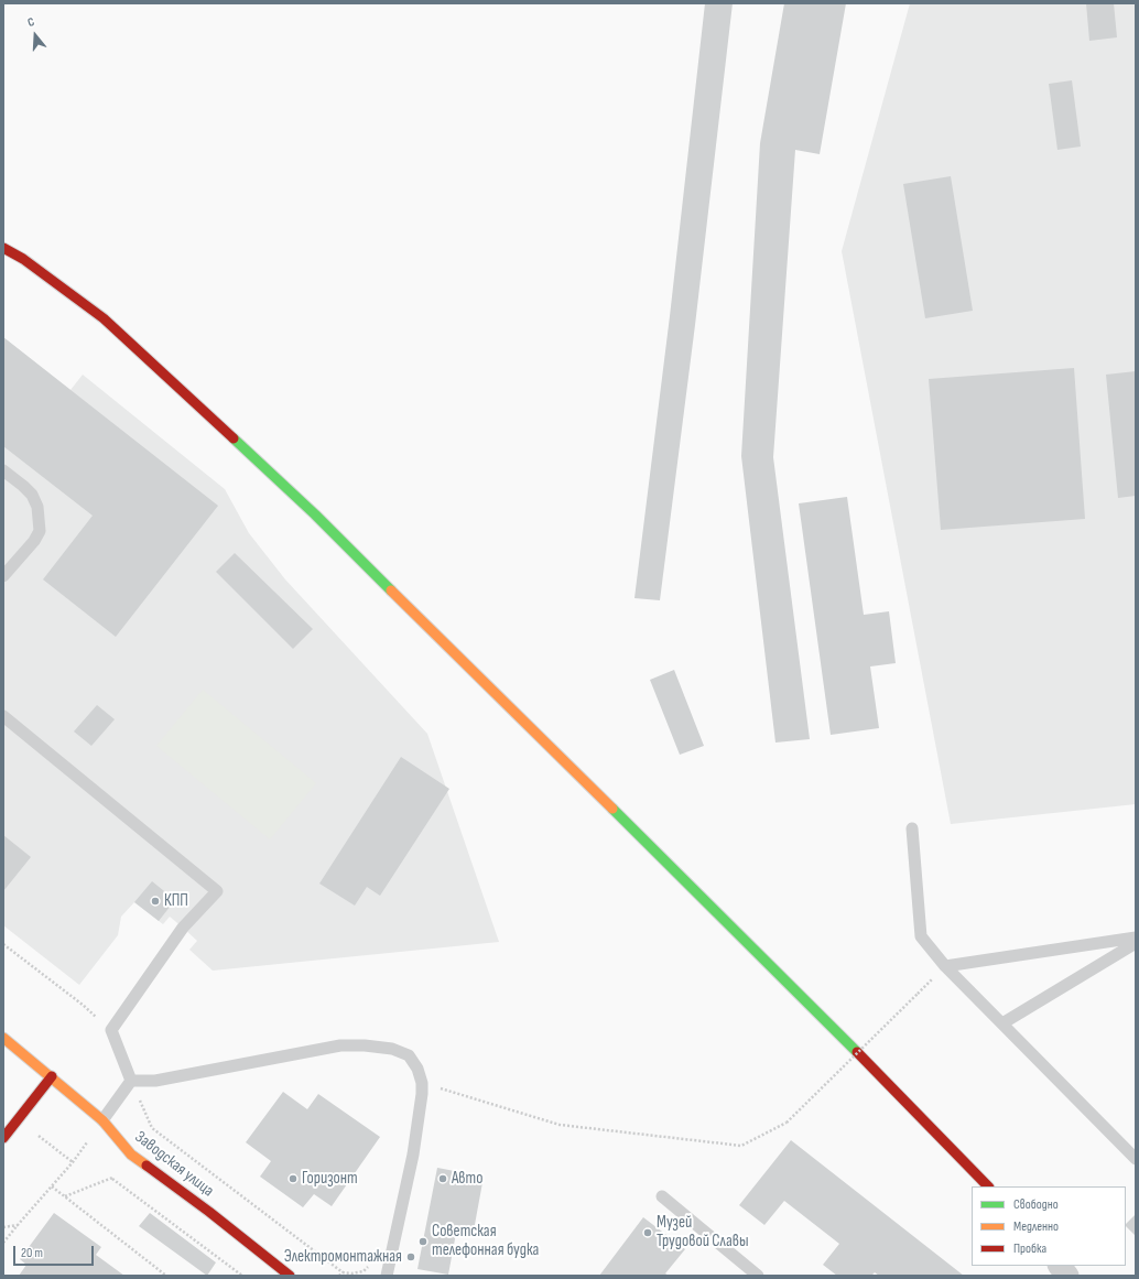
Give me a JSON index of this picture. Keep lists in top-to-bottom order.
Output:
{
  "streets": {
    "street": ["Заводская улица"]
  },
  "places": [
    "КПП",
    "Горизонт",
    "Авто",
    "Музей Трудовой Славы",
    "Советская телефонная будка",
    "Электромонтажная"
  ],
  "legend": ["Свободно", "Медленно", "Пробка"],
  "scale_bar": "20 m",
  "north": "top"
}
